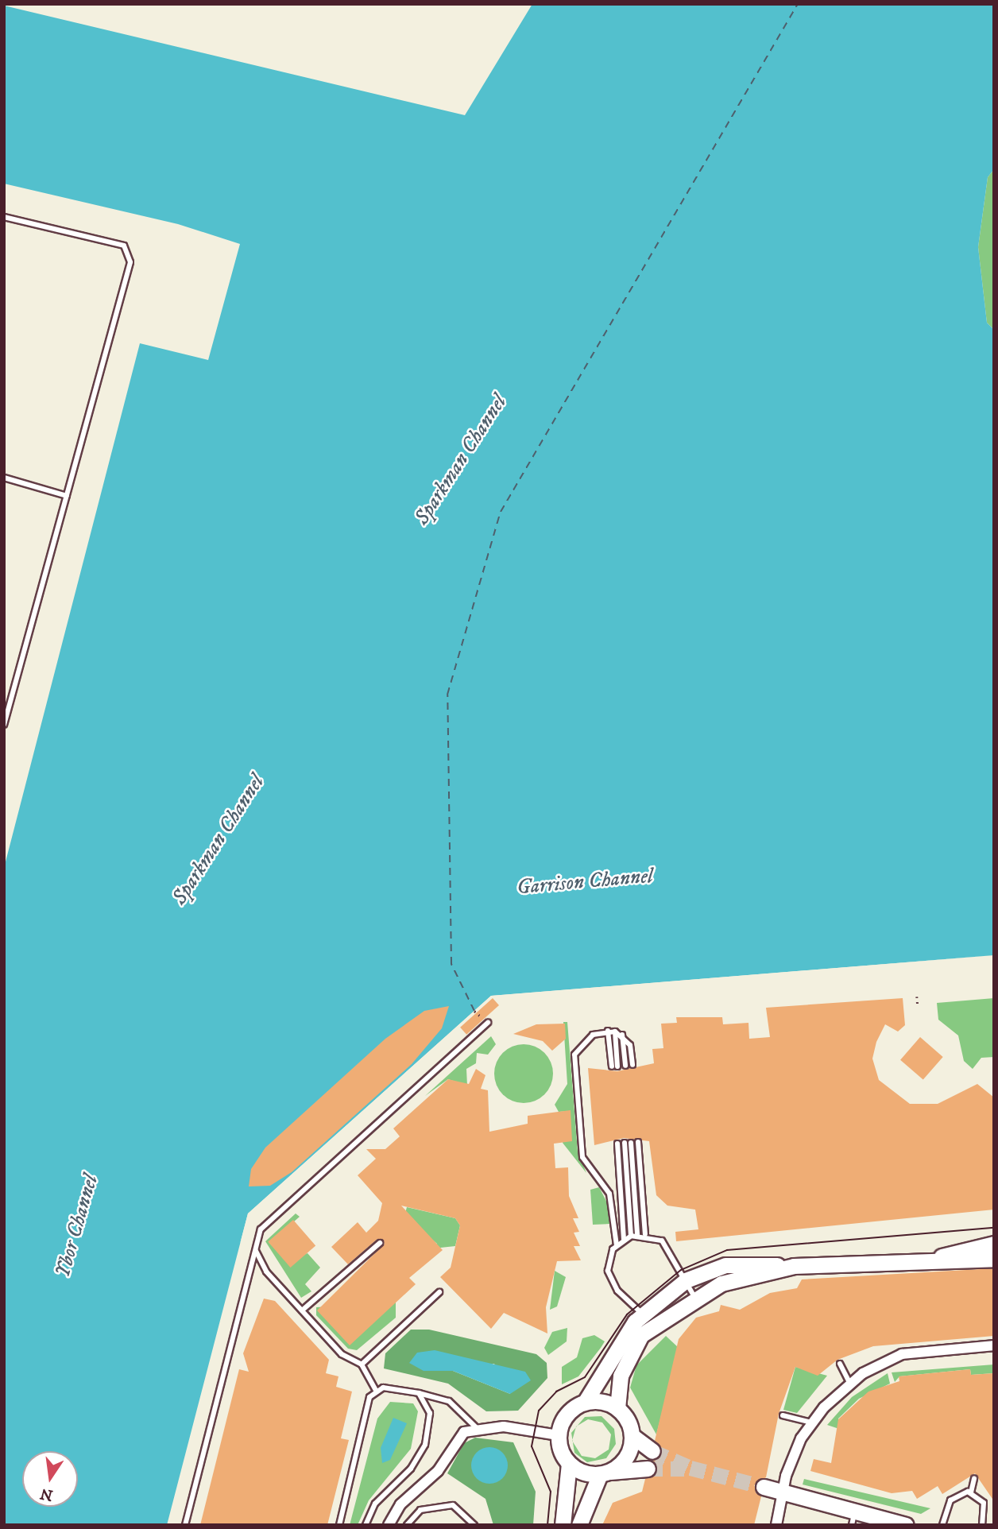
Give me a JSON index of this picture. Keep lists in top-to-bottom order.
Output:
{
  "water": ["Sparkman Channel", "Garrison Channel", "Ybor Channel"],
  "north": "bottom"
}
